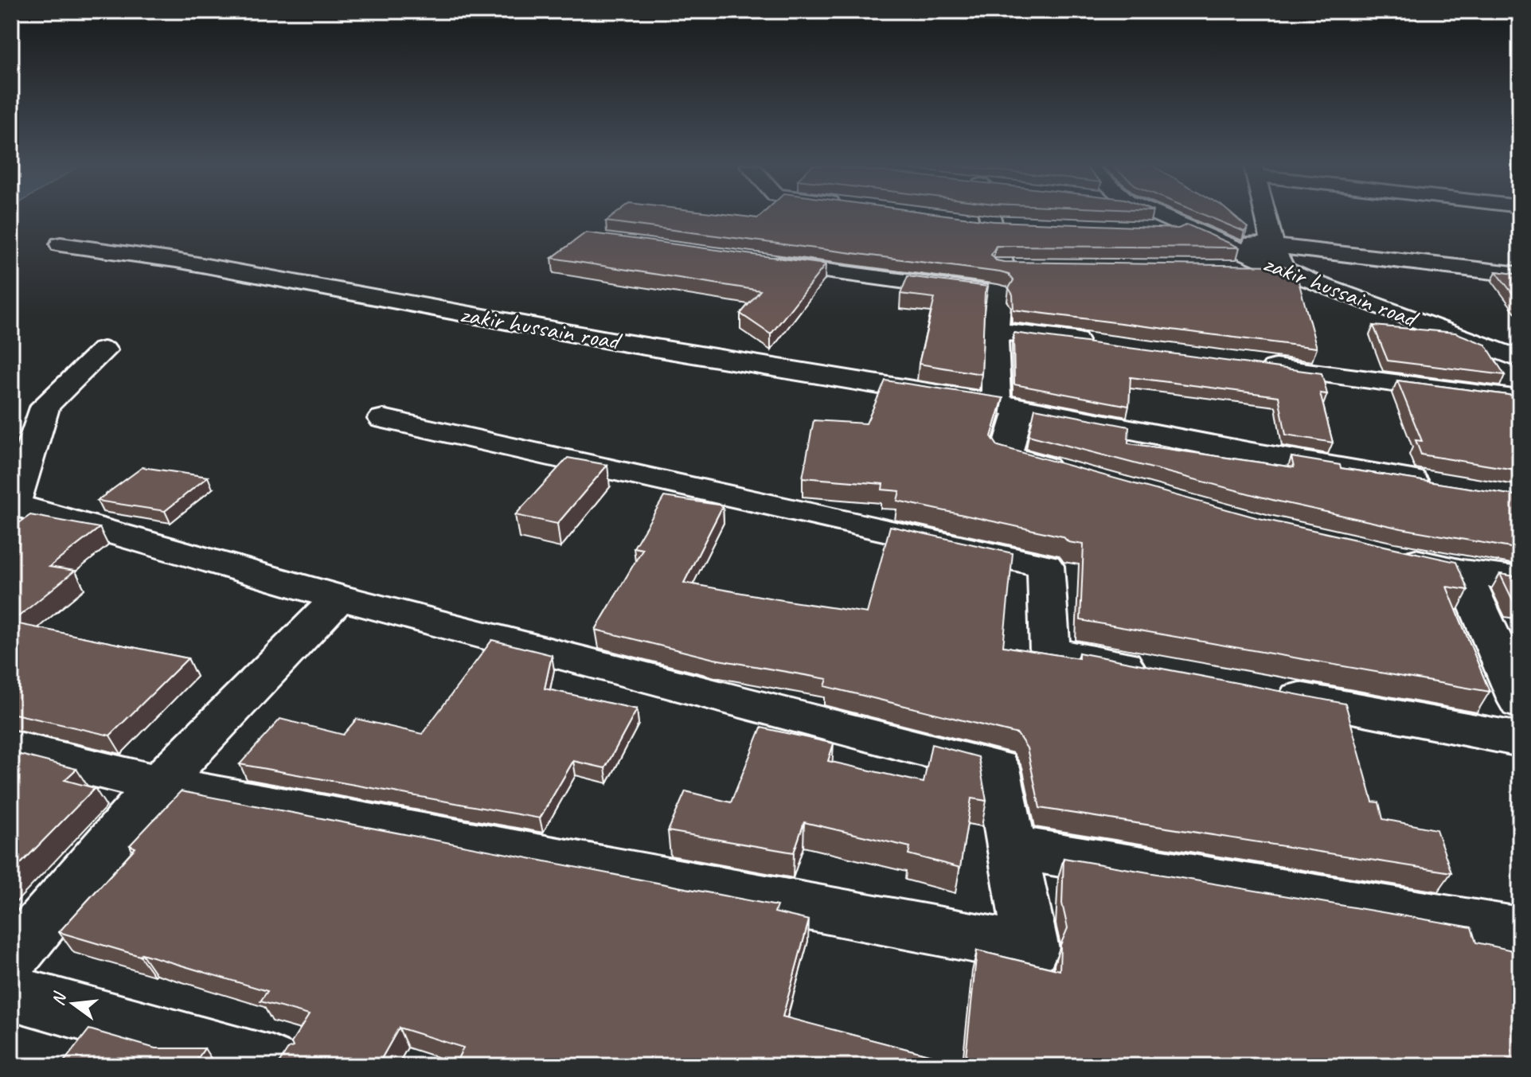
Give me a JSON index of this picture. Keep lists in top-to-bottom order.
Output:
{
  "streets": {
    "street": ["zakir hussain road"]
  },
  "north": "left"
}
